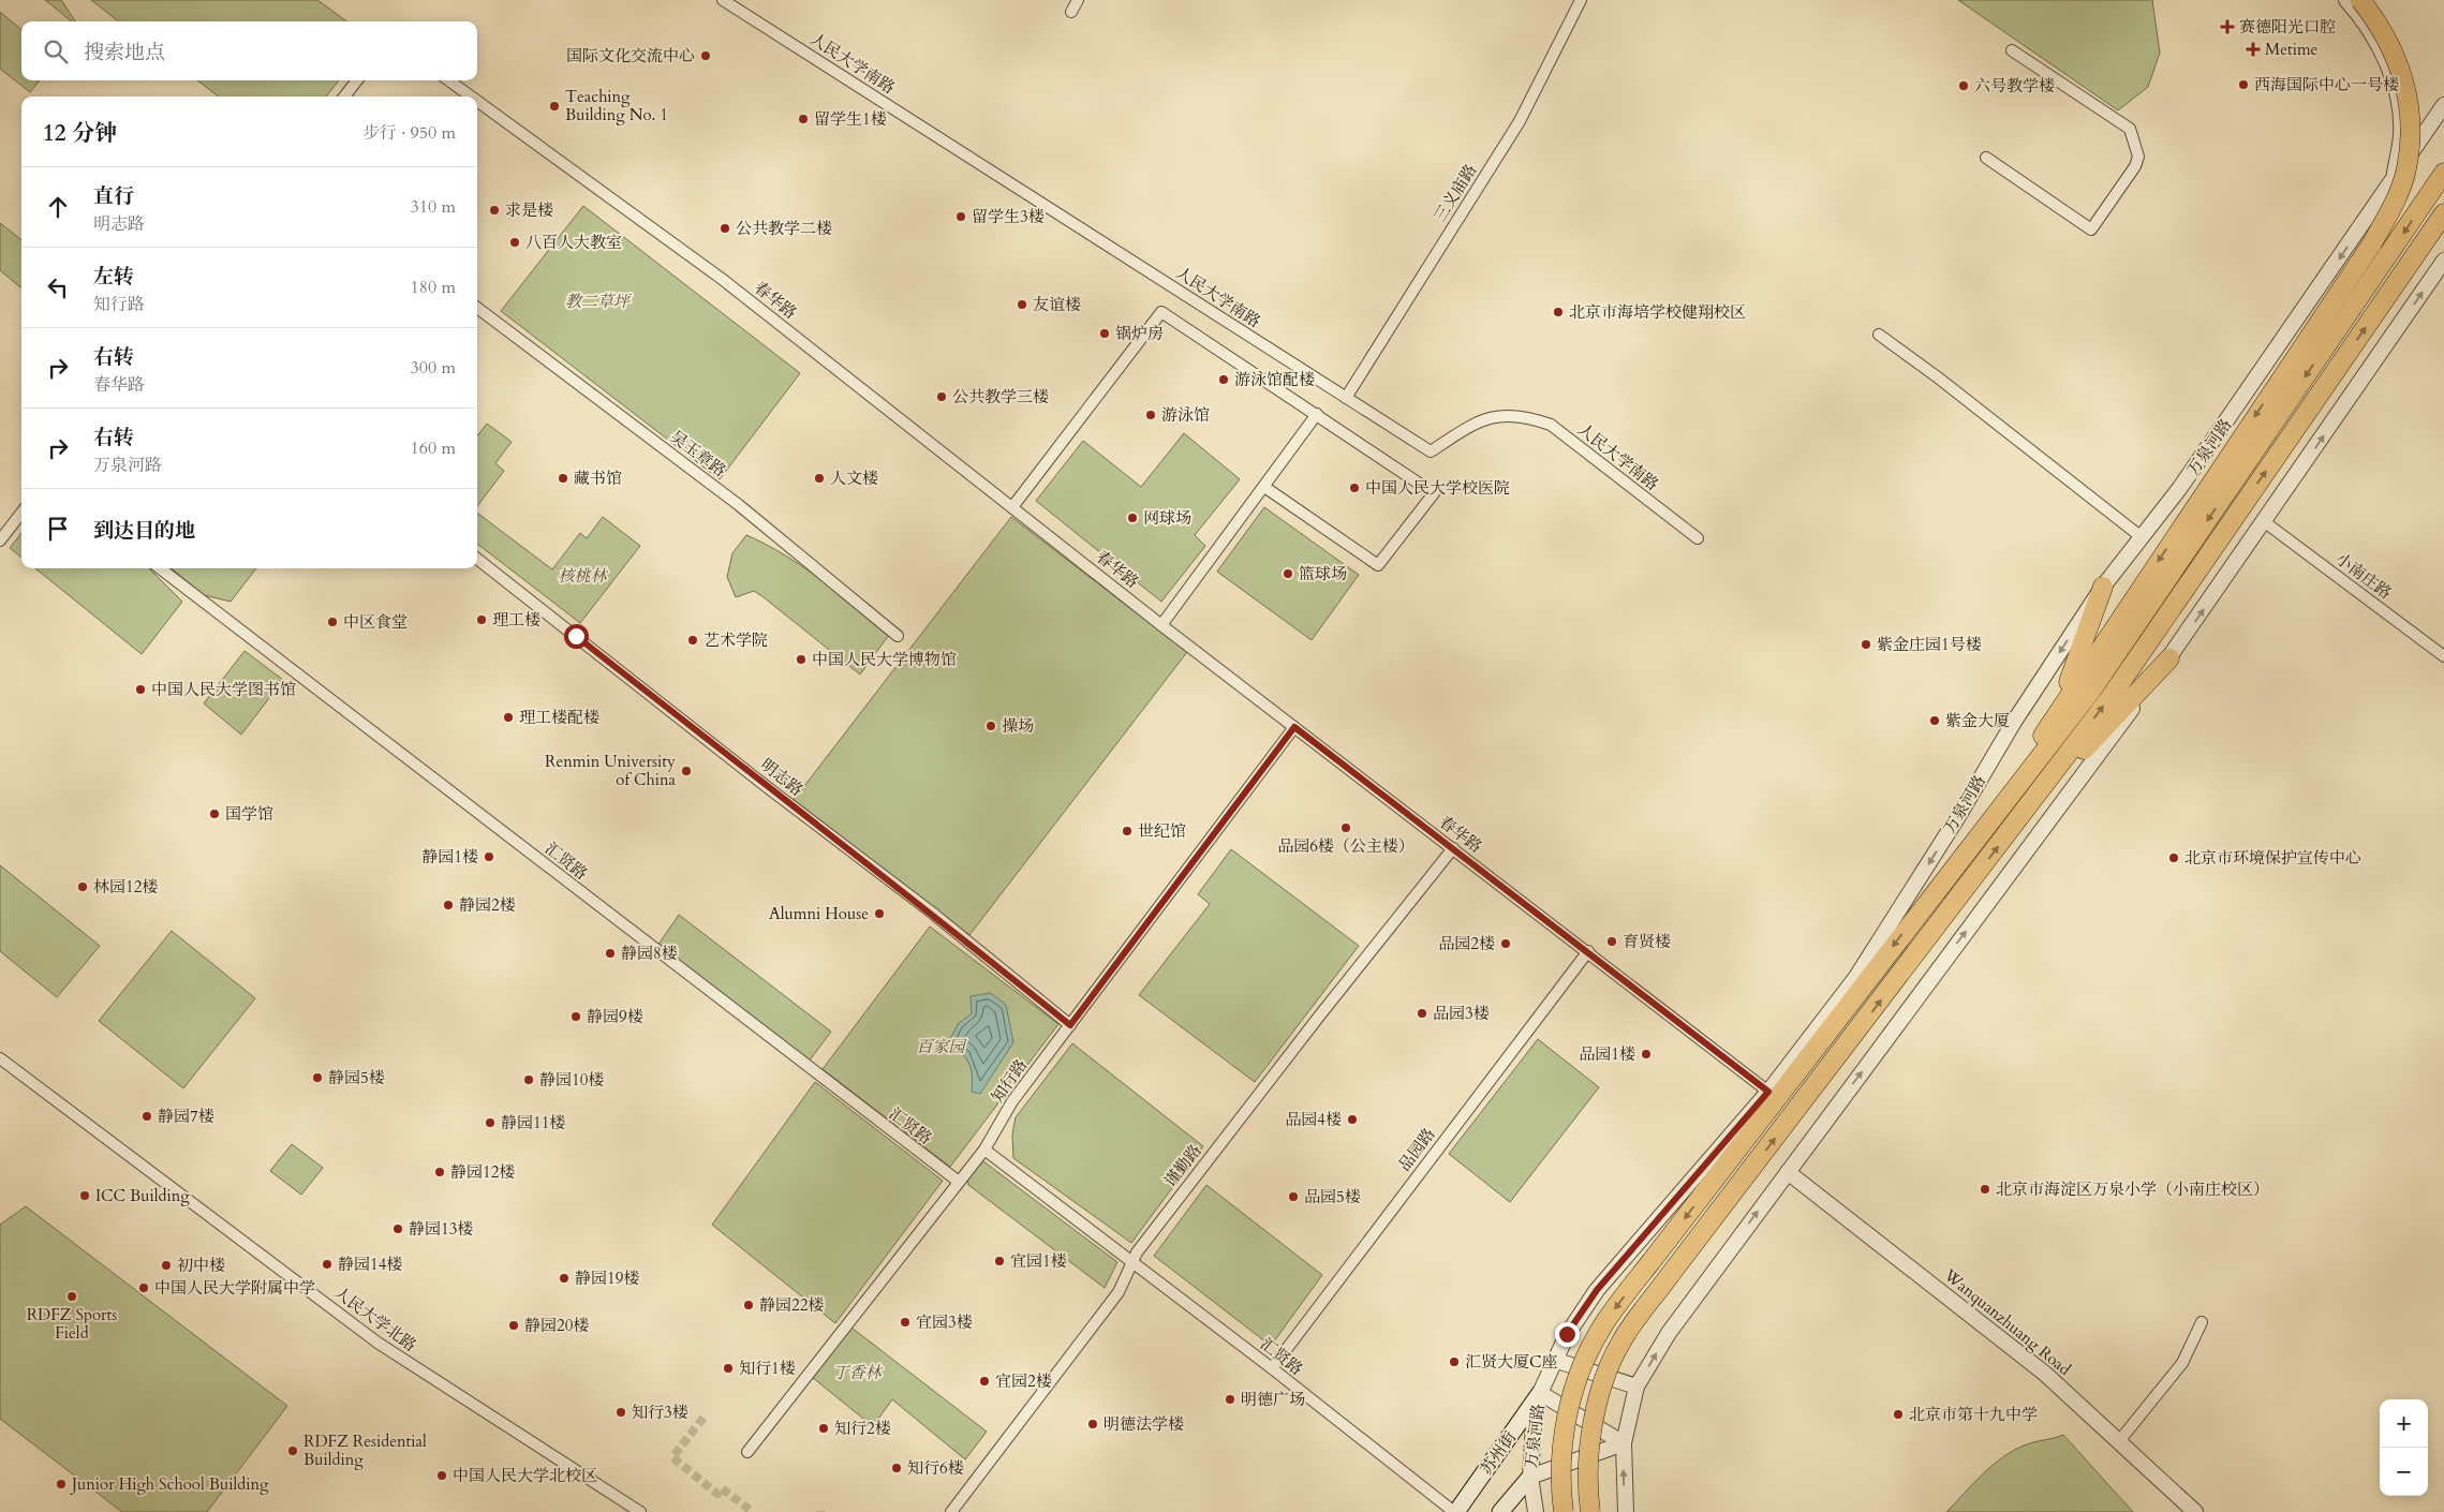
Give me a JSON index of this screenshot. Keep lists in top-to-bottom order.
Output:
{
  "streets": {
    "highway": ["万泉河路"],
    "main road": ["苏州街"],
    "street": [
      "人民大学南路",
      "三义庙路",
      "春华路",
      "吴玉章路",
      "小南庄路",
      "明志路",
      "汇贤路",
      "知行路",
      "品园路",
      "谨勤路",
      "人民大学北路",
      "Wanquanzhuang Road"
    ]
  },
  "crossings": [
    ["人民大学南路", "三义庙路"],
    ["春华路", "万泉河路"],
    ["春华路", "知行路"],
    ["春华路", "品园路"],
    ["春华路", "谨勤路"],
    ["万泉河路", "苏州街"],
    ["明志路", "知行路"],
    ["汇贤路", "知行路"],
    ["汇贤路", "品园路"],
    ["汇贤路", "谨勤路"],
    ["汇贤路", "苏州街"]
  ],
  "parks": [
    "教二草坪",
    "核桃林",
    "百家园",
    "丁香林"
  ],
  "places": {
    "health": ["赛德阳光口腔", "Metime"],
    "other": [
      "国际文化交流中心",
      "西海国际中心一号楼",
      "六号教学楼",
      "Teaching Building No. 1",
      "留学生1楼",
      "求是楼",
      "留学生3楼",
      "公共教学二楼",
      "八百人大教室",
      "友谊楼",
      "北京市海培学校健翔校区",
      "锅炉房",
      "游泳馆配楼",
      "公共教学三楼",
      "游泳馆",
      "藏书馆",
      "人文楼",
      "中国人民大学校医院",
      "网球场",
      "篮球场",
      "理工楼",
      "中区食堂",
      "艺术学院",
      "紫金庄园1号楼",
      "中国人民大学博物馆",
      "中国人民大学图书馆",
      "理工楼配楼",
      "紫金大厦",
      "操场",
      "Renmin University of China",
      "国学馆",
      "品园6楼（公主楼）",
      "世纪馆",
      "静园1楼",
      "北京市环境保护宣传中心",
      "林园12楼",
      "静园2楼",
      "Alumni House",
      "育贤楼",
      "品园2楼",
      "静园8楼",
      "品园3楼",
      "静园9楼",
      "品园1楼",
      "静园5楼",
      "静园10楼",
      "静园7楼",
      "品园4楼",
      "静园11楼",
      "静园12楼",
      "北京市海淀区万泉小学（小南庄校区）",
      "ICC Building",
      "品园5楼",
      "静园13楼",
      "宜园1楼",
      "静园14楼",
      "初中楼",
      "静园19楼",
      "中国人民大学附属中学",
      "RDFZ Sports Field",
      "静园22楼",
      "宜园3楼",
      "静园20楼",
      "汇贤大厦C座",
      "知行1楼",
      "宜园2楼",
      "明德广场",
      "知行3楼",
      "北京市第十九中学",
      "明德法学楼",
      "知行2楼",
      "RDFZ Residential Building",
      "知行6楼",
      "中国人民大学北校区",
      "Junior High School Building"
    ]
  },
  "page": {
    "search": "搜索地点",
    "heading": ["12 分钟", "步行 · 950 m"],
    "list": [
      ["直行", "明志路", "310 m"],
      ["左转", "知行路", "180 m"],
      ["右转", "春华路", "300 m"],
      ["右转", "万泉河路", "160 m"],
      "到达目的地"
    ],
    "map_buttons": ["+", "−"]
  }
}
